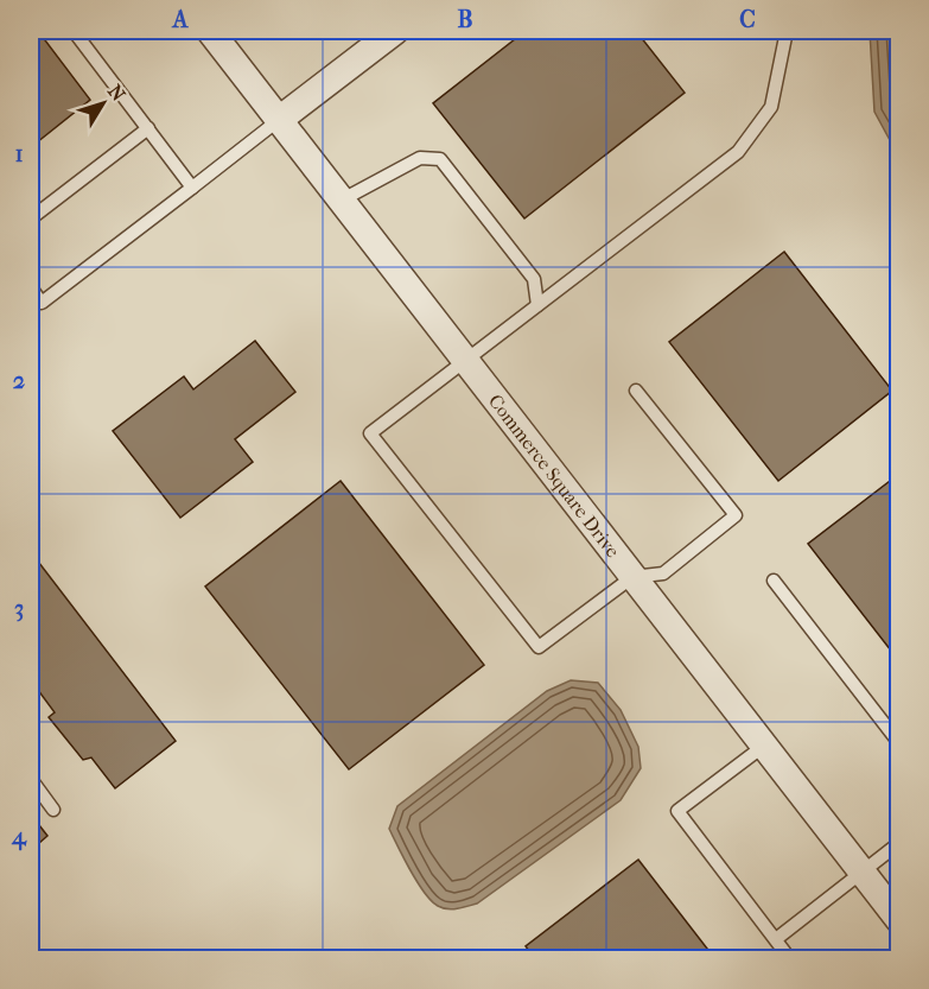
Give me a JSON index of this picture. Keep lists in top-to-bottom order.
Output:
{
  "streets": {
    "street": ["Commerce Square Drive"]
  },
  "north": "top right",
  "grid": {
    "columns": ["A", "B", "C"],
    "rows": [
      "1",
      "2",
      "3",
      "4"
    ]
  }
}
